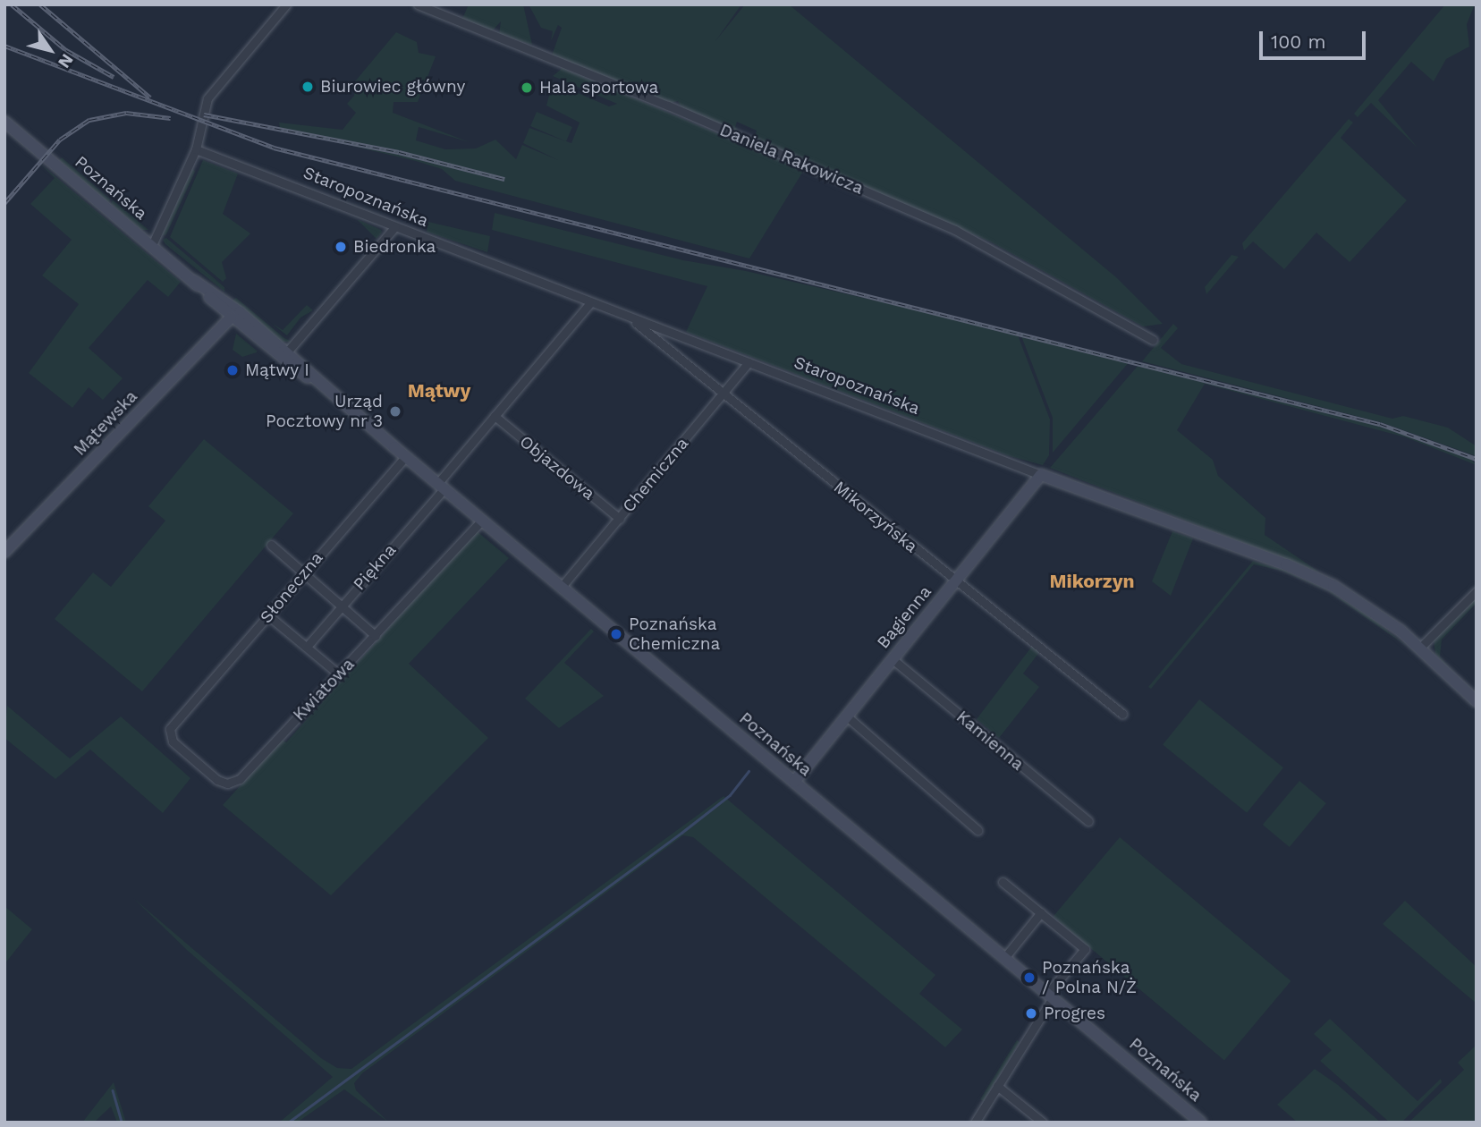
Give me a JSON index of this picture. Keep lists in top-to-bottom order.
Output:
{
  "streets": {
    "main road": [
      "Poznańska",
      "Staropoznańska",
      "Mątewska",
      "Bagienna"
    ],
    "street": [
      "Daniela Rakowicza",
      "Objazdowa",
      "Chemiczna",
      "Mikorzyńska",
      "Piękna",
      "Słoneczna",
      "Kwiatowa",
      "Kamienna"
    ]
  },
  "crossings": [
    ["Poznańska", "Mątewska"],
    ["Poznańska", "Chemiczna"],
    ["Poznańska", "Piękna"],
    ["Poznańska", "Słoneczna"],
    ["Poznańska", "Bagienna"],
    ["Poznańska", "Kwiatowa"],
    ["Staropoznańska", "Chemiczna"],
    ["Staropoznańska", "Mikorzyńska"],
    ["Staropoznańska", "Bagienna"],
    ["Objazdowa", "Chemiczna"],
    ["Chemiczna", "Mikorzyńska"],
    ["Mikorzyńska", "Bagienna"],
    ["Słoneczna", "Kwiatowa"],
    ["Bagienna", "Kamienna"]
  ],
  "districts": ["Mątwy", "Mikorzyn"],
  "places": [
    "Biurowiec główny",
    "Hala sportowa",
    "Biedronka",
    "Mątwy I",
    "Urząd Pocztowy nr 3",
    "Poznańska Chemiczna",
    "Poznańska / Polna N/Ż",
    "Progres"
  ],
  "scale_bar": "100 m",
  "north": "bottom right"
}
